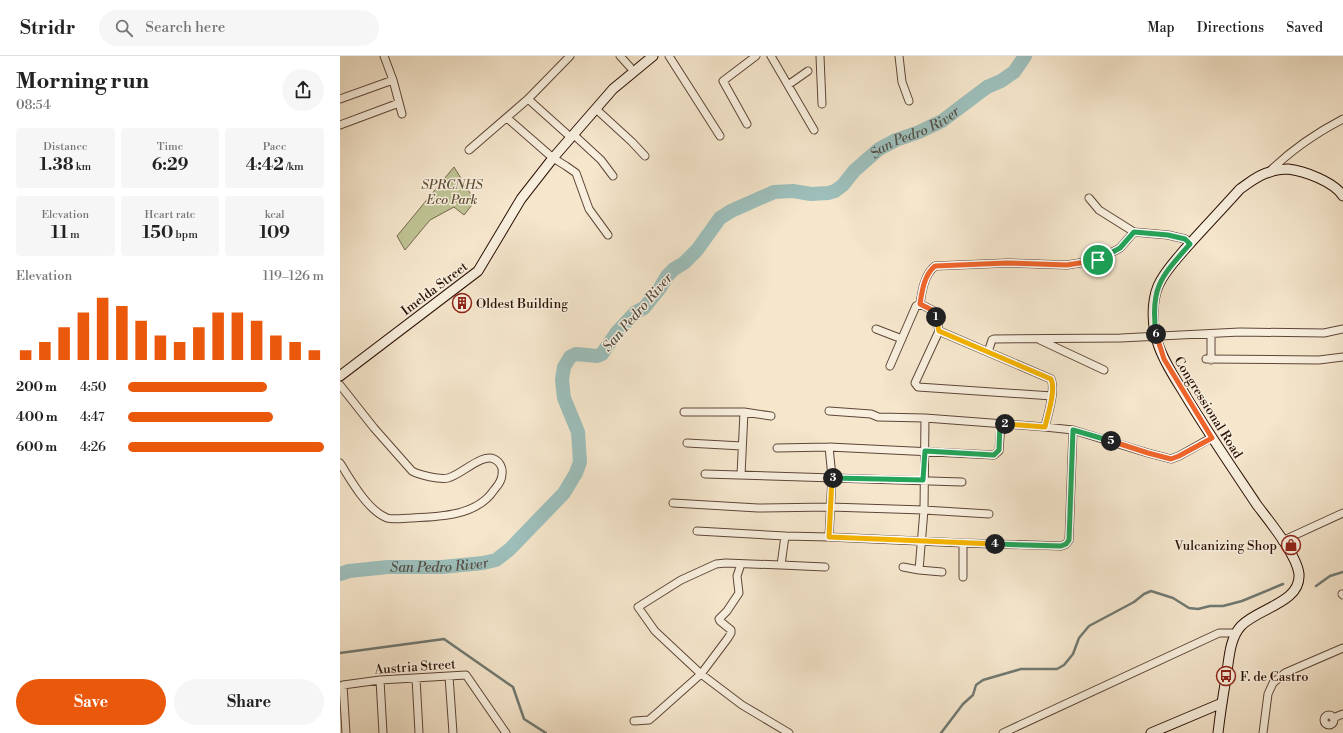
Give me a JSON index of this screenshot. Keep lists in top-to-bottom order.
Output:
{
  "streets": {
    "main road": ["Imelda Street", "Congressional Road"],
    "street": ["Austria Street"]
  },
  "water": ["San Pedro River"],
  "parks": ["SPRCNHS Eco Park"],
  "places": {
    "building": ["Oldest Building"],
    "shop": ["Vulcanizing Shop"],
    "bus stop": ["F. de Castro"]
  },
  "page": {
    "header": "Stridr",
    "search": "Search here",
    "nav": ["Map", "Directions", "Saved"],
    "heading": ["Morning run", "08:54"],
    "stats": [
      ["Distance", "1.38 km"],
      ["Time", "6:29"],
      ["Pace", "4:42 /km"],
      ["Elevation", "11 m"],
      ["Heart rate", "150 bpm"],
      ["kcal", "109"]
    ],
    "chart": ["Elevation", "119–126 m"],
    "pins": [
      "1",
      "6",
      "2",
      "5",
      "3",
      "4"
    ],
    "list": [
      {
        "name": "200 m",
        "note": "4:50"
      },
      {
        "name": "400 m",
        "note": "4:47"
      },
      {
        "name": "600 m",
        "note": "4:26"
      }
    ],
    "buttons": ["Save", "Share"]
  }
}
